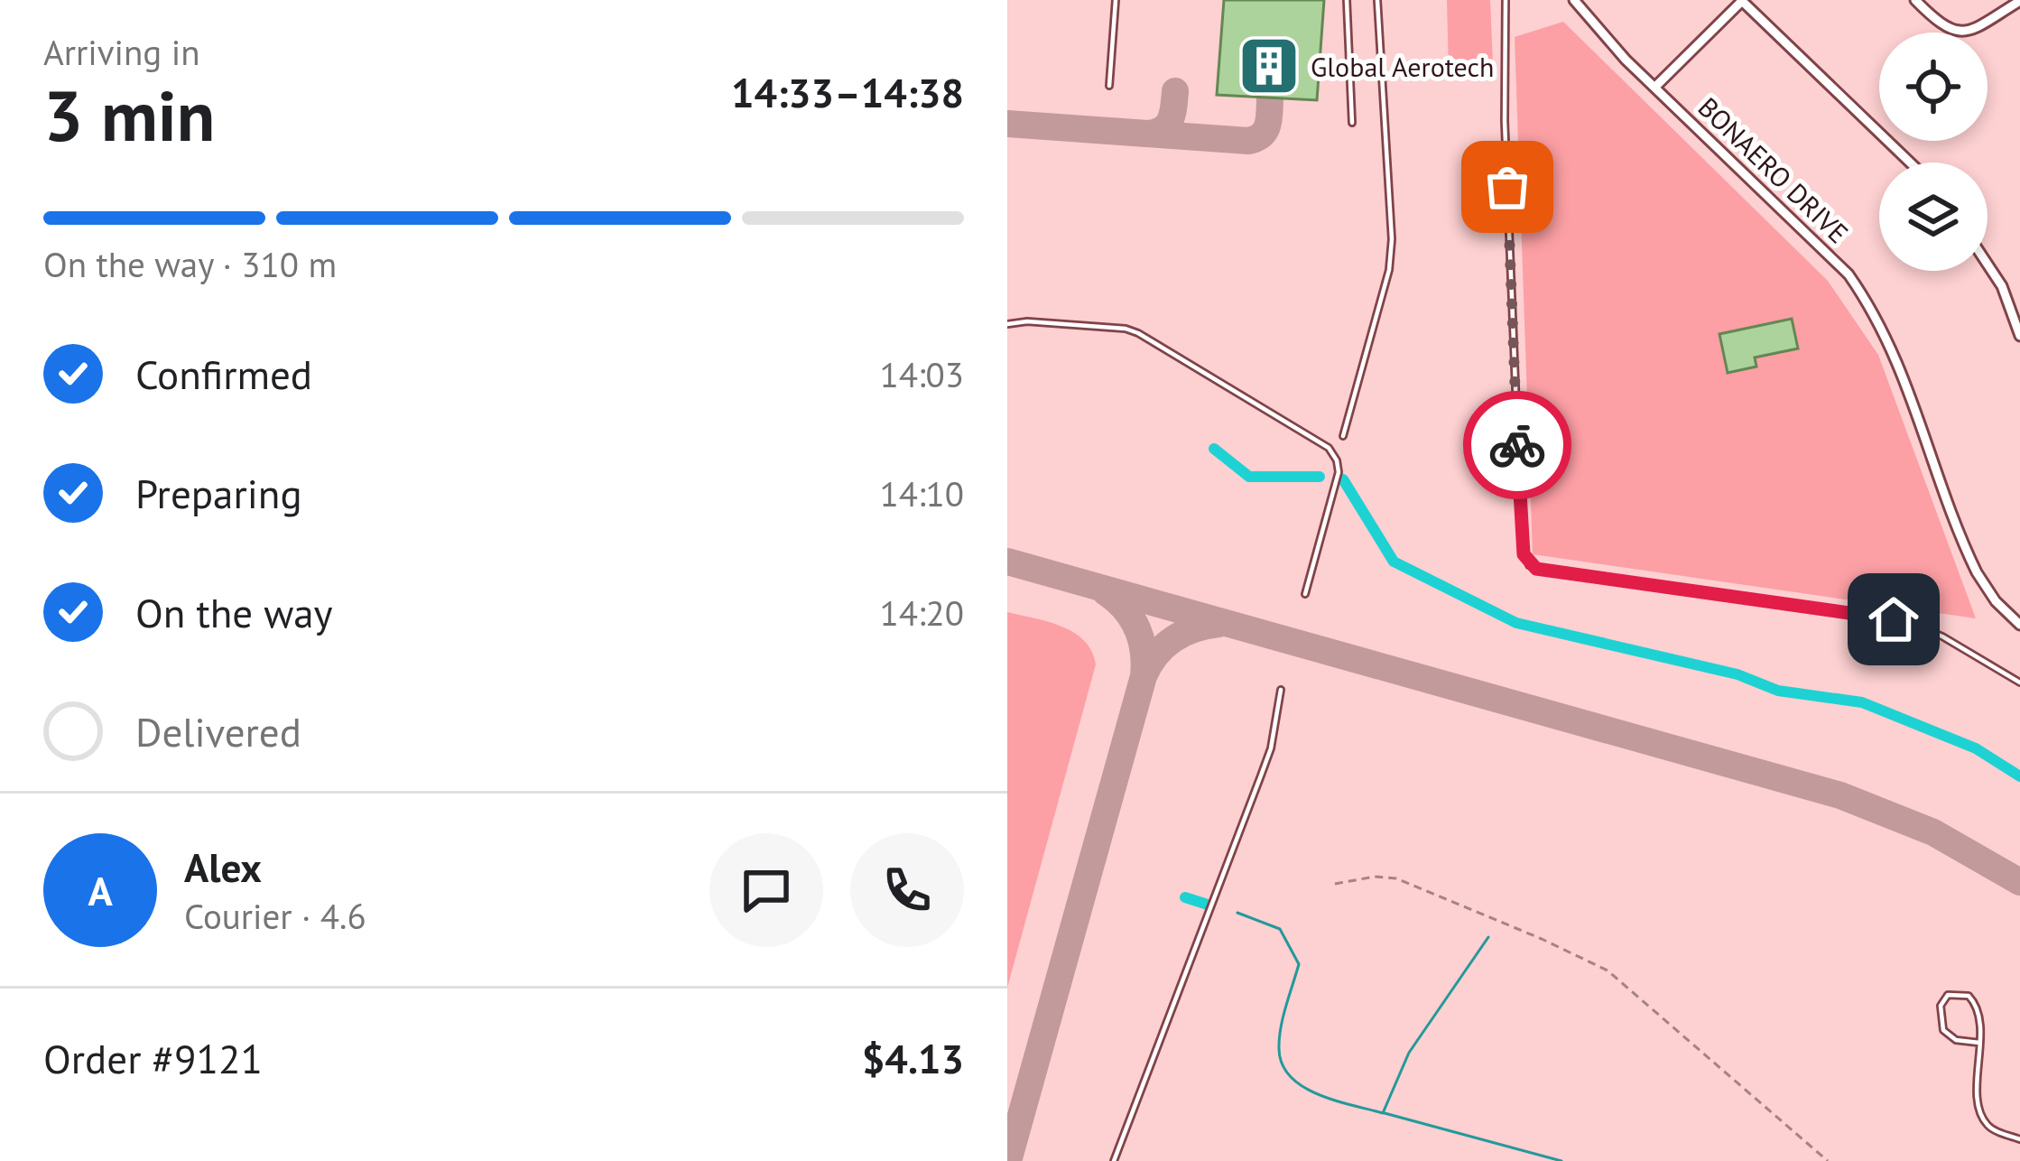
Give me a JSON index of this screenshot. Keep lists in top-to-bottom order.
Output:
{
  "streets": {
    "street": ["BONAERO DRIVE"]
  },
  "places": {
    "building": ["Global Aerotech"]
  },
  "page": {
    "heading": ["3 min", "Arriving in", "14:33–14:38"],
    "panel": [
      "Alex",
      "Courier · 4.6",
      "Order #9121",
      "$4.13"
    ],
    "bar": "On the way · 310 m",
    "list": [
      ["Confirmed", "14:03"],
      ["Preparing", "14:10"],
      ["On the way", "14:20"],
      "Delivered"
    ],
    "round": "A"
  }
}
